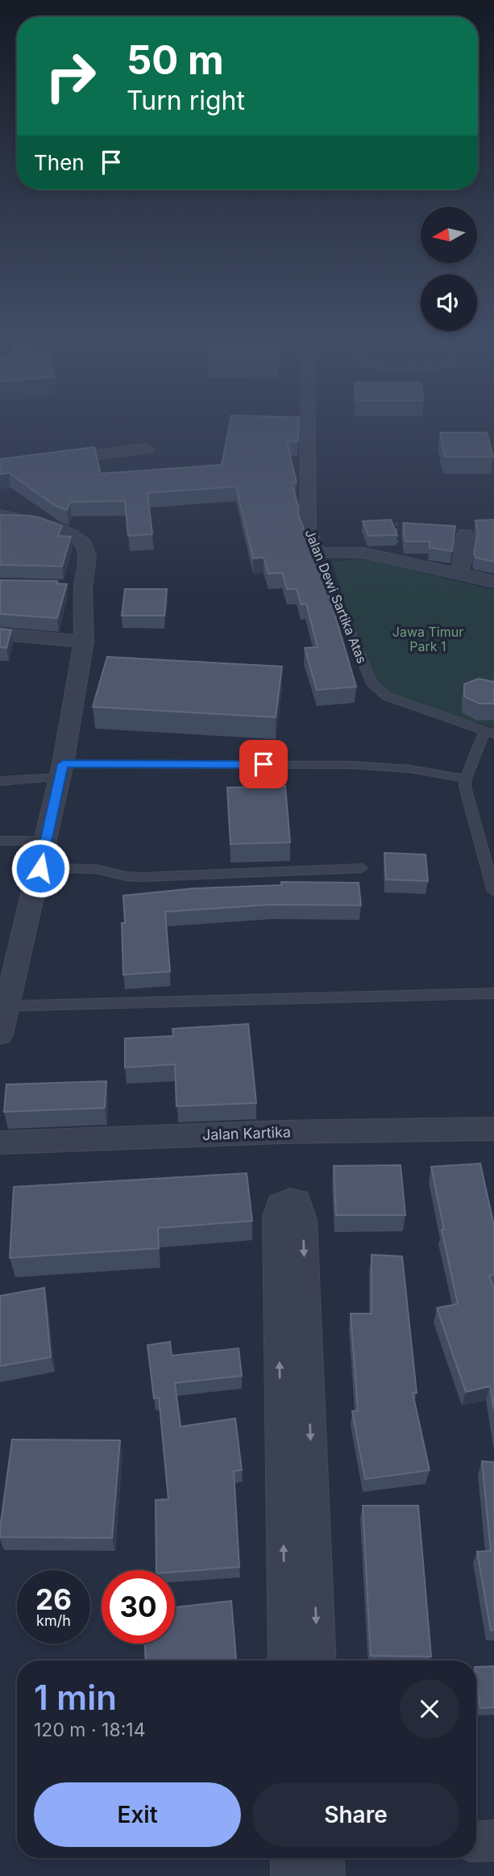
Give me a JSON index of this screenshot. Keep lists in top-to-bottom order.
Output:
{
  "streets": {
    "street": ["Jalan Dewi Sartika Atas", "Jalan Kartika"]
  },
  "parks": ["Jawa Timur Park 1"],
  "north": "left",
  "page": {
    "turn": ["50 m", "Turn right"],
    "then": "Then",
    "speed": "26 km/h",
    "limit": "30",
    "heading": ["1 min", "120 m · 18:14"],
    "buttons": ["Exit", "Share"]
  }
}
